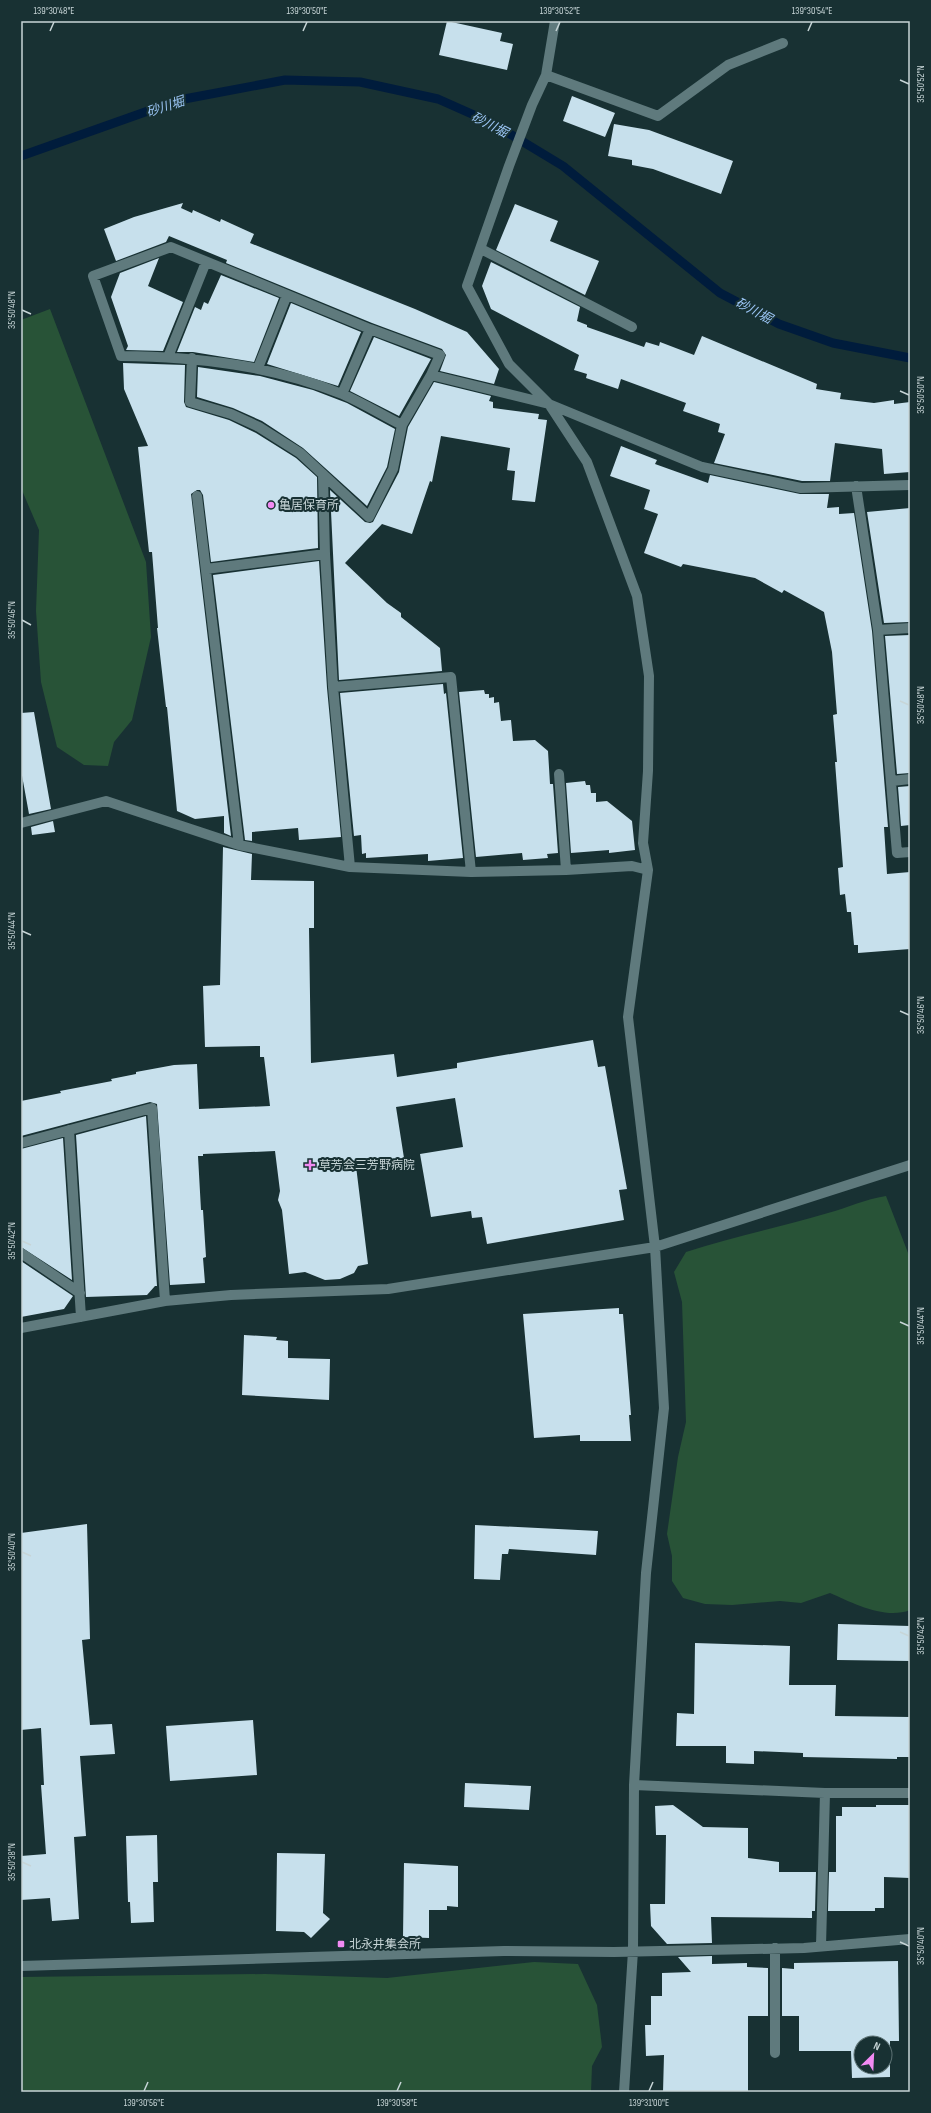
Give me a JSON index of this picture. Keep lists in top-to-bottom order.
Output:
{
  "water": ["砂川堀"],
  "places": {
    "other": ["亀居保育所"],
    "health": ["草芳会三芳野病院"],
    "transit": ["北永井集会所"]
  },
  "north": "top right",
  "coordinates": [
    "139°30'48\"E",
    "139°30'50\"E",
    "139°30'52\"E",
    "139°30'54\"E",
    "35°50'52\"N",
    "35°50'48\"N",
    "35°50'50\"N",
    "35°50'46\"N",
    "35°50'44\"N",
    "35°50'42\"N",
    "35°50'40\"N",
    "35°50'38\"N",
    "139°30'56\"E",
    "139°30'58\"E",
    "139°31'00\"E"
  ]
}
